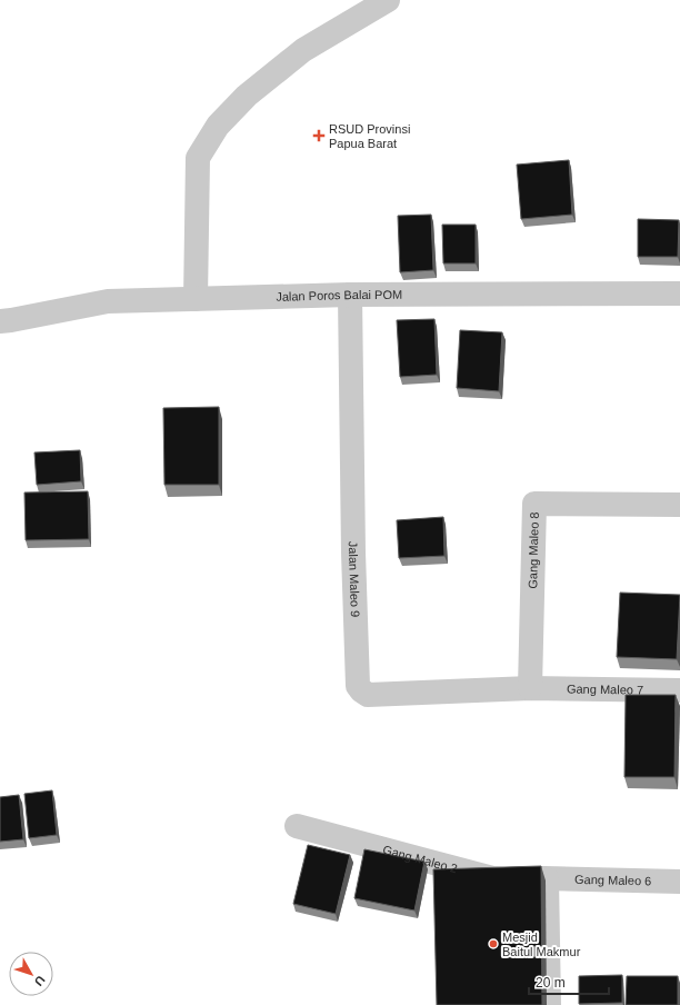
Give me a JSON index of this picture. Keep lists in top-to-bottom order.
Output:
{
  "streets": {
    "street": [
      "Jalan Poros Balai POM",
      "Gang Maleo 8",
      "Jalan Maleo 9",
      "Gang Maleo 7",
      "Gang Maleo 2",
      "Gang Maleo 6"
    ]
  },
  "crossings": [
    ["Jalan Poros Balai POM", "Jalan Maleo 9"],
    ["Gang Maleo 8", "Jalan Maleo 9"],
    ["Gang Maleo 8", "Gang Maleo 7"],
    ["Jalan Maleo 9", "Gang Maleo 7"],
    ["Gang Maleo 2", "Gang Maleo 6"]
  ],
  "places": {
    "health": ["RSUD Provinsi Papua Barat"],
    "other": ["Mesjid Baitul Makmur"]
  },
  "scale_bar": "20 m",
  "north": "bottom right"
}
